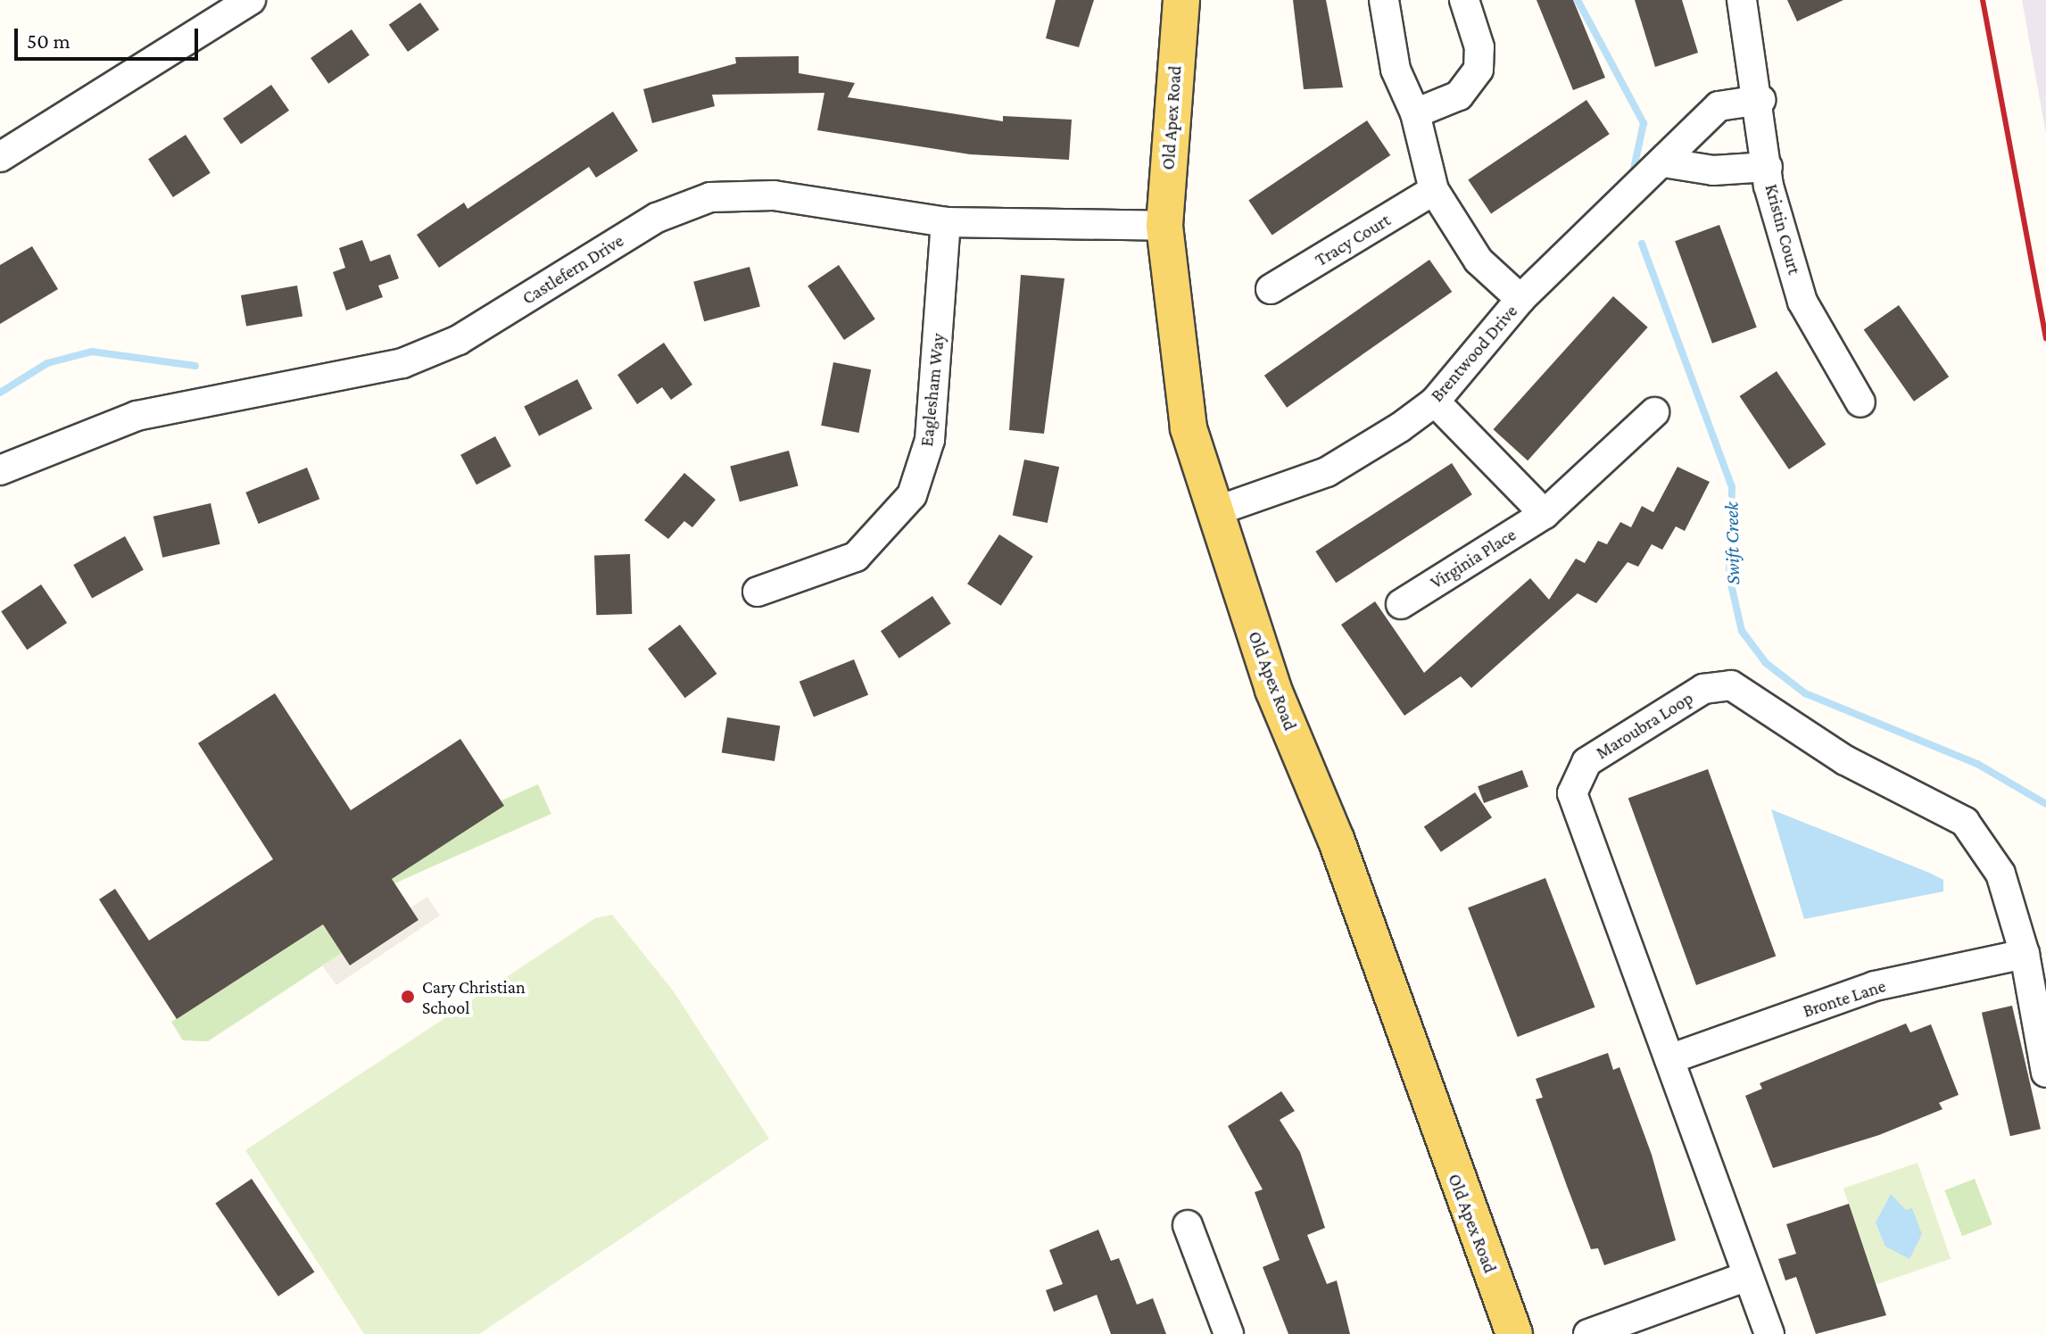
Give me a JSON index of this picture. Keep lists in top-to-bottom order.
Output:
{
  "streets": {
    "main road": ["Old Apex Road"],
    "street": [
      "Kristin Court",
      "Tracy Court",
      "Castlefern Drive",
      "Brentwood Drive",
      "Eaglesham Way",
      "Virginia Place",
      "Maroubra Loop",
      "Bronte Lane"
    ]
  },
  "crossings": [
    ["Old Apex Road", "Castlefern Drive"],
    ["Old Apex Road", "Brentwood Drive"],
    ["Kristin Court", "Brentwood Drive"],
    ["Castlefern Drive", "Eaglesham Way"],
    ["Maroubra Loop", "Bronte Lane"]
  ],
  "water": ["Swift Creek"],
  "places": ["Cary Christian School"],
  "scale_bar": "50 m"
}
